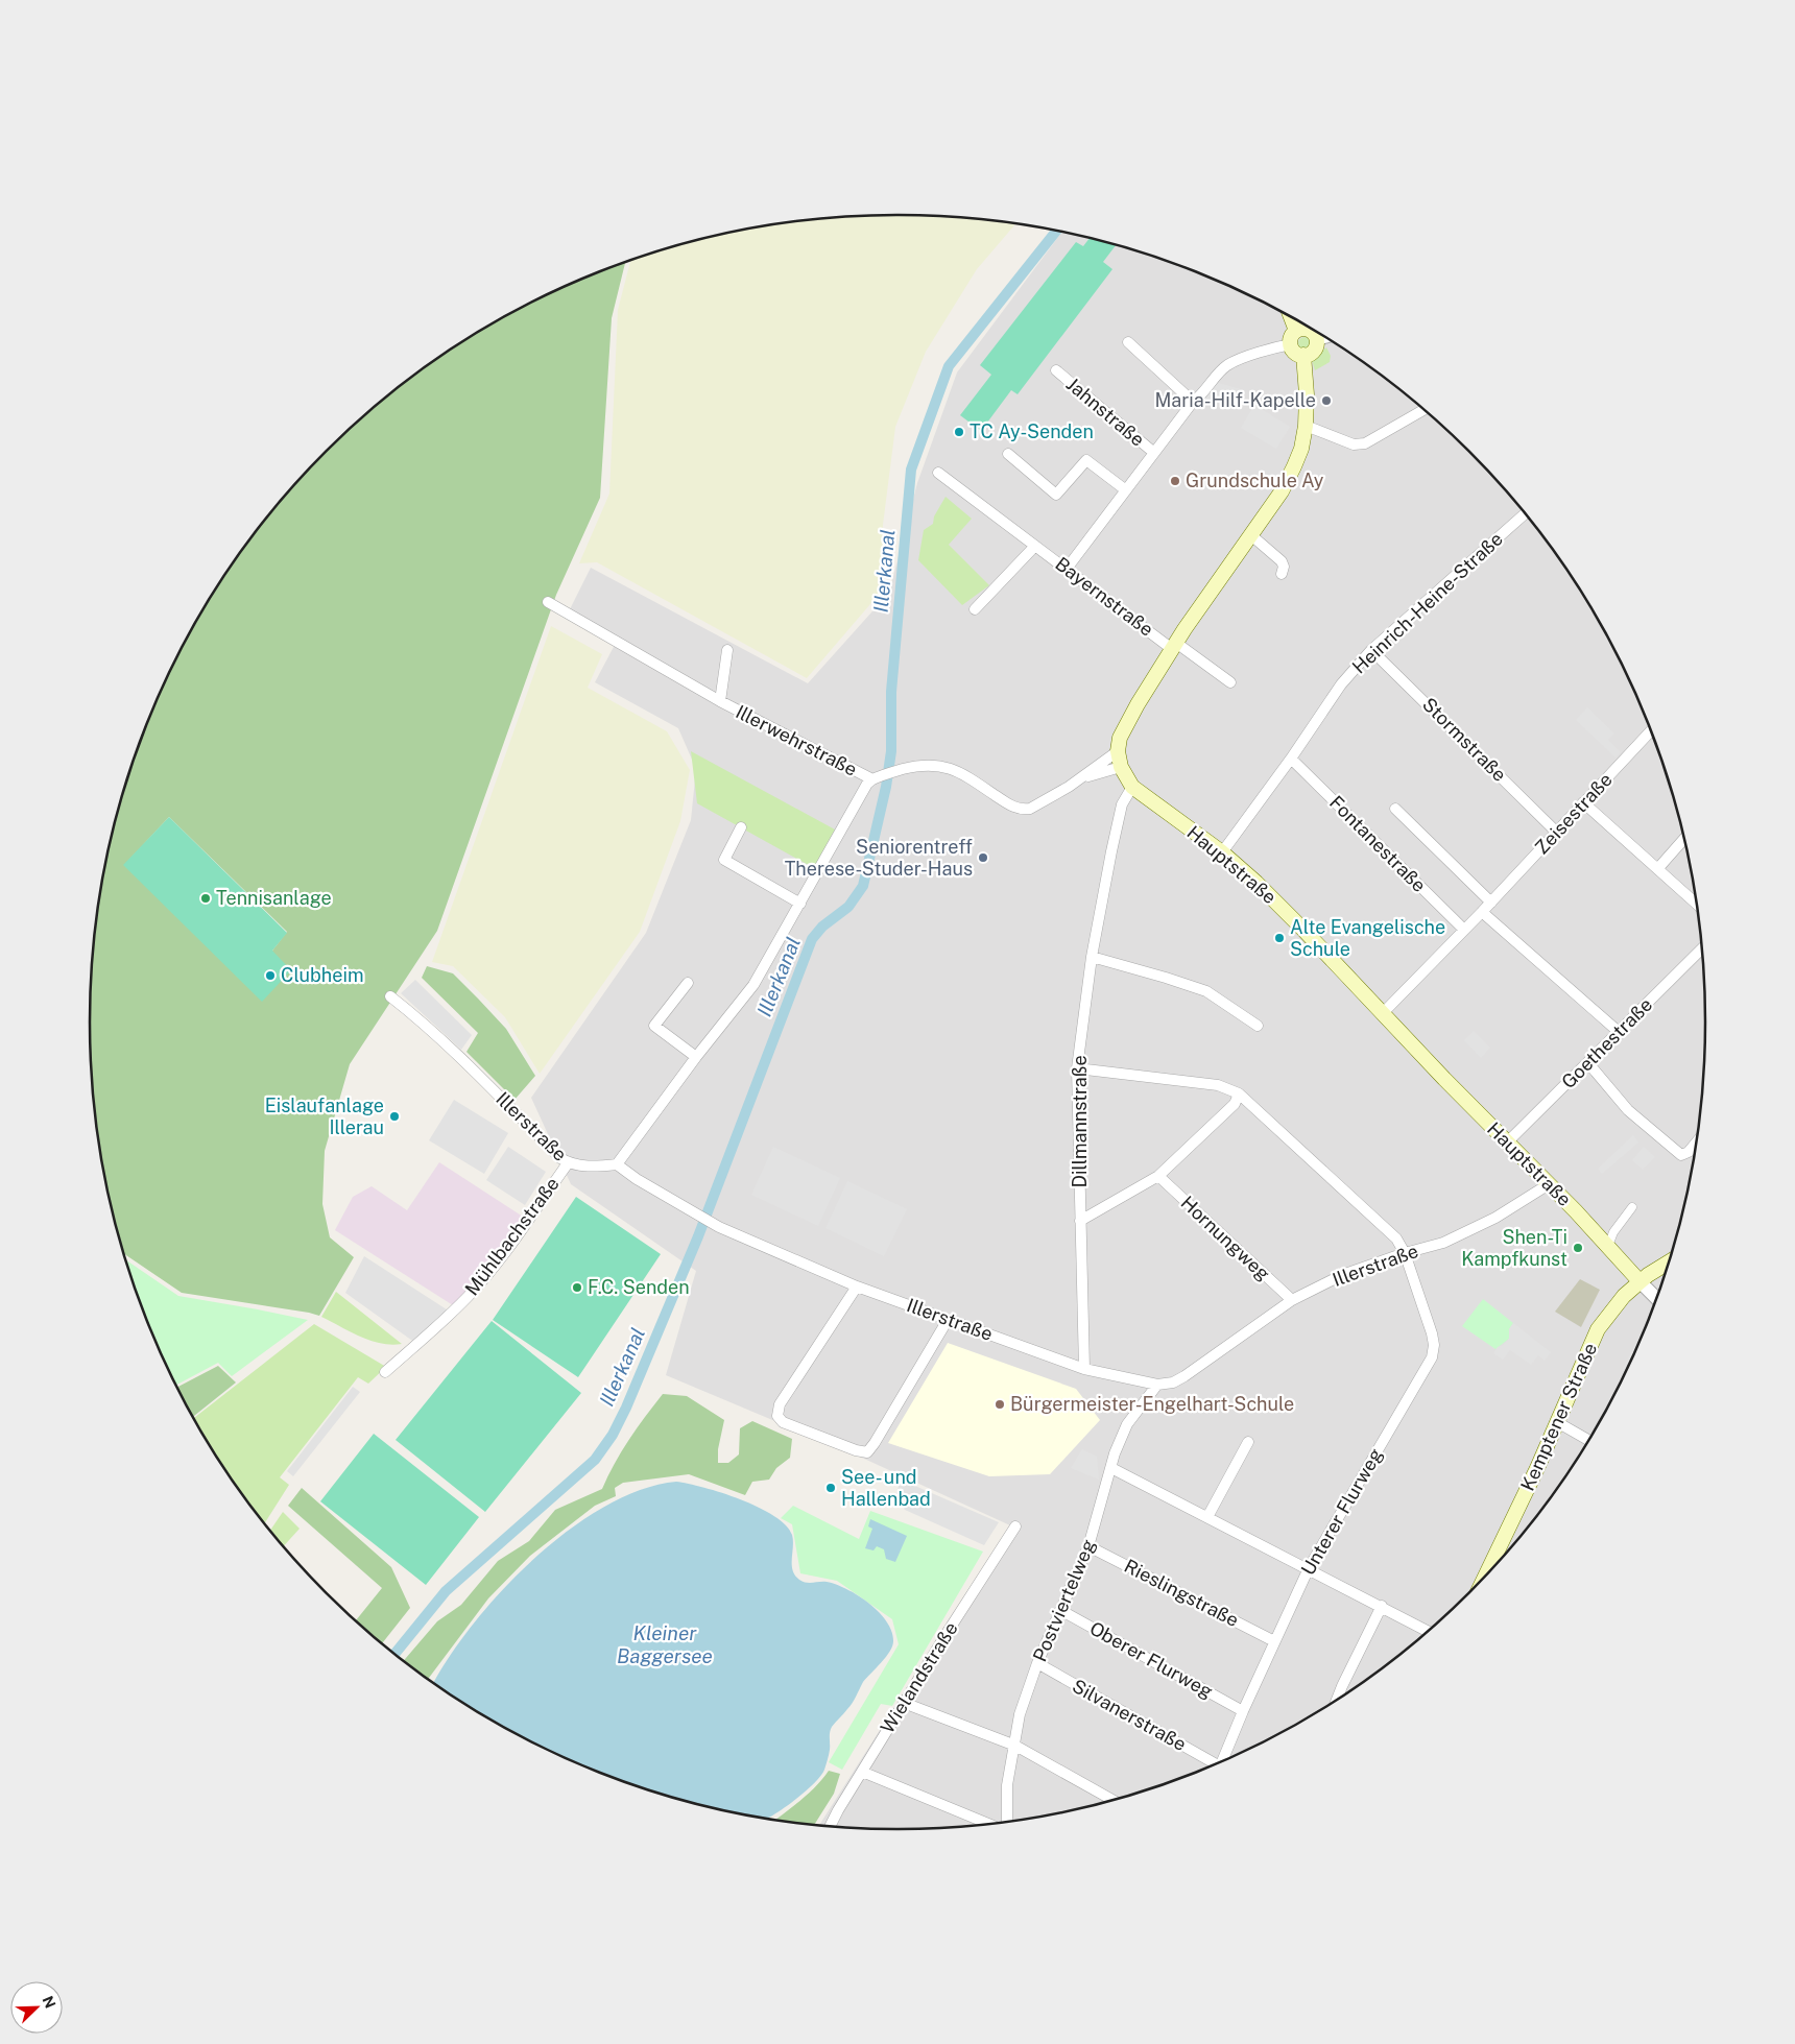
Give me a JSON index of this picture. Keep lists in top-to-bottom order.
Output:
{
  "streets": {
    "main road": ["Hauptstraße", "Kemptener Straße"],
    "street": [
      "Jahnstraße",
      "Bayernstraße",
      "Heinrich-Heine-Straße",
      "Stormstraße",
      "Illerwehrstraße",
      "Zeisestraße",
      "Fontanestraße",
      "Goethestraße",
      "Dillmannstraße",
      "Illerstraße",
      "Mühlbachstraße",
      "Hornungweg",
      "Unterer Flurweg",
      "Rieslingstraße",
      "Postviertelweg",
      "Oberer Flurweg",
      "Wielandstraße",
      "Silvanerstraße"
    ]
  },
  "crossings": [
    ["Bayernstraße", "Hauptstraße"],
    ["Heinrich-Heine-Straße", "Stormstraße"],
    ["Heinrich-Heine-Straße", "Fontanestraße"],
    ["Heinrich-Heine-Straße", "Hauptstraße"],
    ["Stormstraße", "Zeisestraße"],
    ["Illerwehrstraße", "Hauptstraße"],
    ["Zeisestraße", "Fontanestraße"],
    ["Zeisestraße", "Hauptstraße"],
    ["Hauptstraße", "Goethestraße"],
    ["Hauptstraße", "Dillmannstraße"],
    ["Hauptstraße", "Illerstraße"],
    ["Hauptstraße", "Kemptener Straße"],
    ["Dillmannstraße", "Illerstraße"],
    ["Illerstraße", "Mühlbachstraße"],
    ["Illerstraße", "Hornungweg"],
    ["Illerstraße", "Unterer Flurweg"],
    ["Illerstraße", "Postviertelweg"],
    ["Unterer Flurweg", "Rieslingstraße"],
    ["Unterer Flurweg", "Oberer Flurweg"],
    ["Rieslingstraße", "Postviertelweg"],
    ["Postviertelweg", "Oberer Flurweg"],
    ["Postviertelweg", "Silvanerstraße"]
  ],
  "water": ["Illerkanal", "Kleiner Baggersee"],
  "places": [
    "Maria-Hilf-Kapelle",
    "TC Ay-Senden",
    "Grundschule Ay",
    "Seniorentreff Therese-Studer-Haus",
    "Tennisanlage",
    "Alte Evangelische Schule",
    "Clubheim",
    "Eislaufanlage Illerau",
    "Shen-Ti Kampfkunst",
    "F.C. Senden",
    "Bürgermeister-Engelhart-Schule",
    "See- und Hallenbad"
  ],
  "north": "top right"
}
